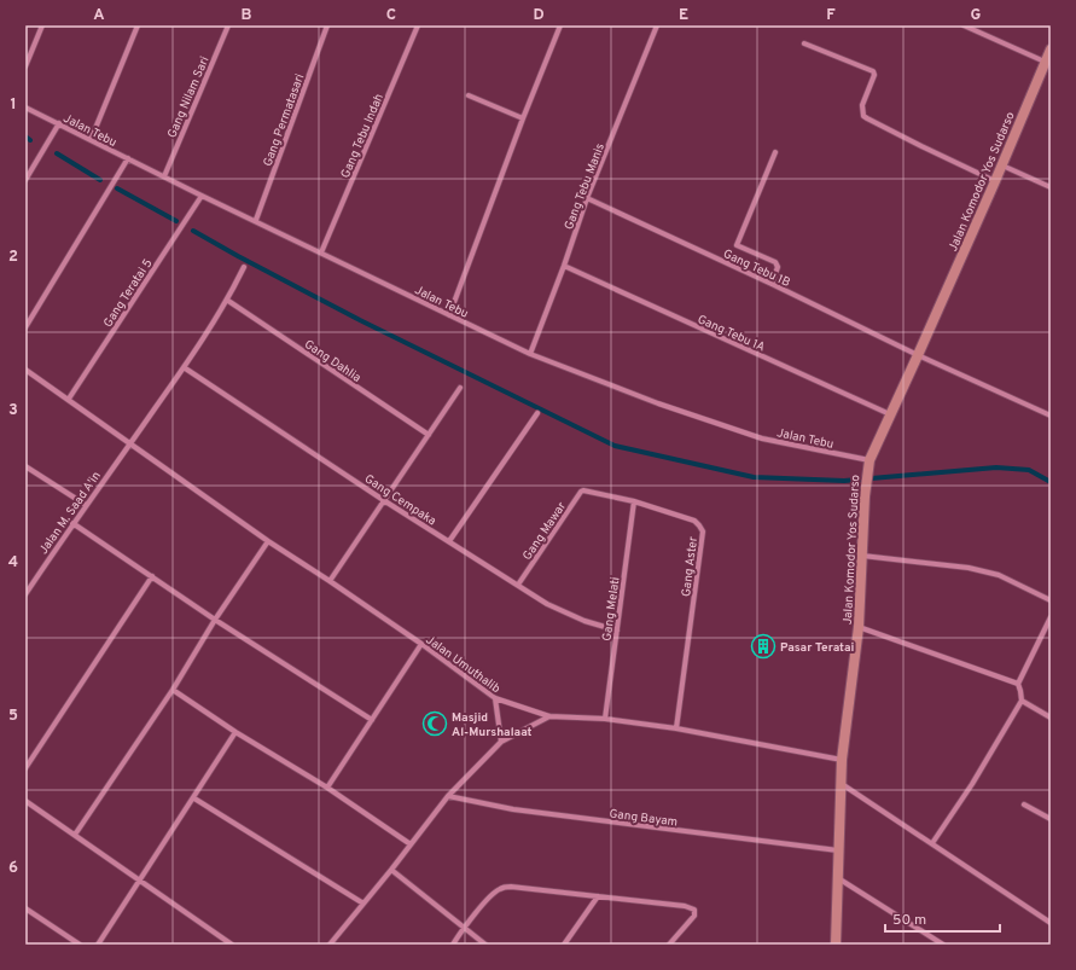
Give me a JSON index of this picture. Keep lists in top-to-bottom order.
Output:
{
  "streets": {
    "street": [
      "Gang Nilam Sari",
      "Gang Permatasari",
      "Jalan Tebu",
      "Gang Tebu Indah",
      "Jalan Komodor Yos Sudarso",
      "Gang Tebu Manis",
      "Gang Tebu 1B",
      "Gang Teratai 5",
      "Gang Tebu 1A",
      "Gang Dahlia",
      "Gang Cempaka",
      "Jalan M. Saad A'in",
      "Gang Mawar",
      "Gang Aster",
      "Gang Melati",
      "Jalan Umuthalib",
      "Gang Bayam"
    ]
  },
  "crossings": [
    ["Gang Nilam Sari", "Jalan Tebu"],
    ["Gang Permatasari", "Jalan Tebu"],
    ["Jalan Tebu", "Gang Tebu Indah"],
    ["Jalan Tebu", "Jalan Komodor Yos Sudarso"],
    ["Jalan Tebu", "Gang Tebu Manis"],
    ["Jalan Tebu", "Gang Teratai 5"],
    ["Jalan Komodor Yos Sudarso", "Gang Tebu 1B"],
    ["Jalan Komodor Yos Sudarso", "Gang Tebu 1A"],
    ["Jalan Komodor Yos Sudarso", "Jalan Umuthalib"],
    ["Jalan Komodor Yos Sudarso", "Gang Bayam"],
    ["Gang Tebu Manis", "Gang Tebu 1B"],
    ["Gang Tebu Manis", "Gang Tebu 1A"],
    ["Gang Teratai 5", "Jalan Umuthalib"],
    ["Gang Dahlia", "Jalan M. Saad A'in"],
    ["Gang Cempaka", "Jalan M. Saad A'in"],
    ["Gang Cempaka", "Gang Mawar"],
    ["Gang Cempaka", "Gang Melati"],
    ["Jalan M. Saad A'in", "Jalan Umuthalib"],
    ["Gang Mawar", "Gang Aster"],
    ["Gang Aster", "Gang Melati"],
    ["Gang Aster", "Jalan Umuthalib"],
    ["Gang Melati", "Jalan Umuthalib"]
  ],
  "places": {
    "building": ["Pasar Teratai"],
    "mosque": ["Masjid Al-Murshalaat"]
  },
  "scale_bar": "50 m",
  "grid": {
    "columns": [
      "A",
      "B",
      "C",
      "D",
      "E",
      "F",
      "G"
    ],
    "rows": [
      "1",
      "2",
      "3",
      "4",
      "5",
      "6"
    ]
  }
}
